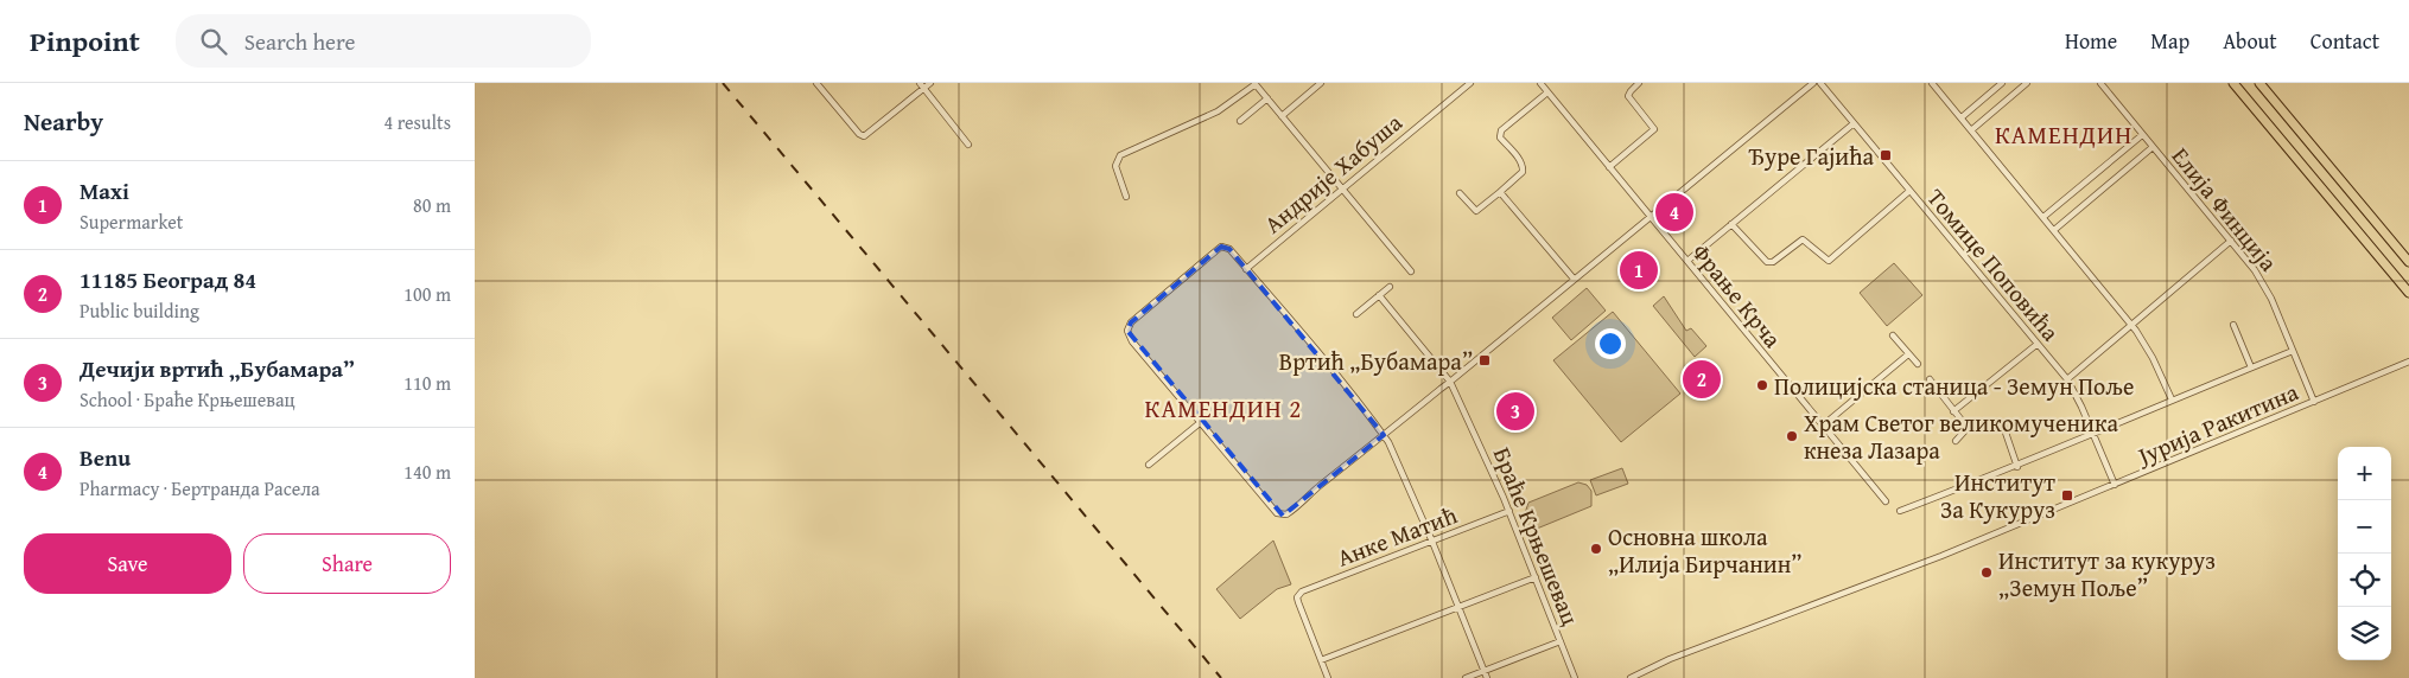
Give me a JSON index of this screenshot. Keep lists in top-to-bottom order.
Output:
{
  "streets": {
    "street": [
      "Андрије Хабуша",
      "Елија Финција",
      "Томице Поповића",
      "Фрање Крча",
      "Јурија Ракитина",
      "Анке Матић",
      "Браће Крњешевац"
    ]
  },
  "crossings": [
    ["Елија Финција", "Јурија Ракитина"],
    ["Томице Поповића", "Јурија Ракитина"],
    ["Анке Матић", "Браће Крњешевац"]
  ],
  "districts": ["КАМЕНДИН", "КАМЕНДИН 2"],
  "places": {
    "transit": ["Ђуре Гајића", "Вртић „Бубамара”", "Институт За Кукуруз"],
    "other": [
      "Полицијска станица - Земун Поље",
      "Храм Светог великомученика кнеза Лазара",
      "Основна школа „Илија Бирчанин”",
      "Институт за кукуруз „Земун Поље”"
    ]
  },
  "page": {
    "header": "Pinpoint",
    "search": "Search here",
    "nav": [
      "Home",
      "Map",
      "About",
      "Contact"
    ],
    "heading": ["Nearby", "4 results"],
    "list": [
      {
        "mark": "1",
        "name": "Maxi",
        "note": "Supermarket",
        "value": "80 m"
      },
      {
        "mark": "2",
        "name": "11185 Београд 84",
        "note": "Public building",
        "value": "100 m"
      },
      {
        "mark": "3",
        "name": "Дечији вртић „Бубамара”",
        "note": "School · Браће Крњешевац",
        "value": "110 m"
      },
      {
        "mark": "4",
        "name": "Benu",
        "note": "Pharmacy · Бертранда Расела",
        "value": "140 m"
      }
    ],
    "pins": [
      "4",
      "1",
      "2",
      "3"
    ],
    "map_buttons": ["+", "−"],
    "buttons": ["Save", "Share"]
  }
}
